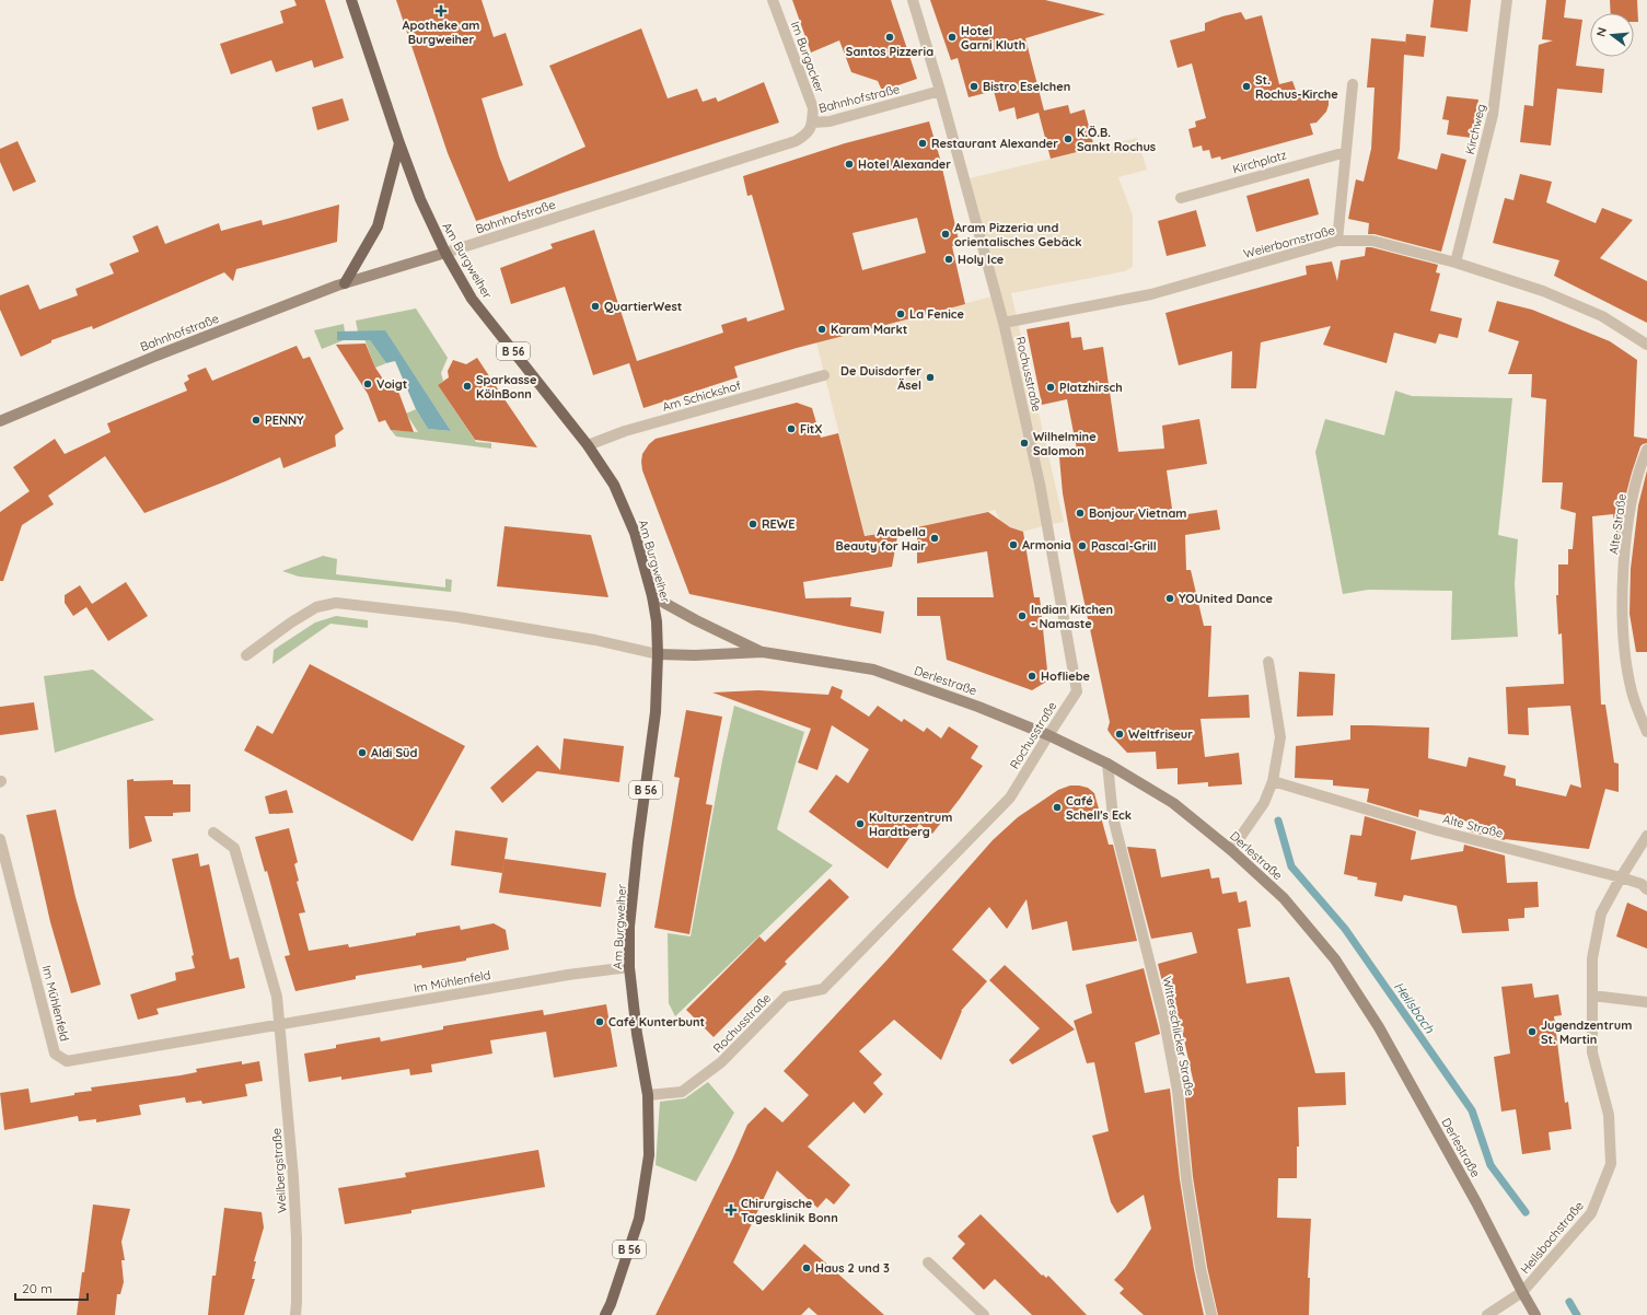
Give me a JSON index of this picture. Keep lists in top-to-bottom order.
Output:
{
  "streets": {
    "main road": ["Am Burgweiher", "B 56"],
    "street": [
      "Im Burgacker",
      "Bahnhofstraße",
      "Kirchweg",
      "Kirchplatz",
      "Weierbornstraße",
      "Rochusstraße",
      "Am Schickshof",
      "Alte Straße",
      "Derlestraße",
      "Im Mühlenfeld",
      "Witterschlicker Straße",
      "Weilbergstraße",
      "Heilsbachstraße"
    ]
  },
  "crossings": [
    ["Im Burgacker", "Bahnhofstraße"],
    ["Bahnhofstraße", "Am Burgweiher"],
    ["Bahnhofstraße", "Rochusstraße"],
    ["Kirchweg", "Weierbornstraße"],
    ["Weierbornstraße", "Rochusstraße"],
    ["Am Burgweiher", "B 56"],
    ["Am Burgweiher", "Rochusstraße"],
    ["Am Burgweiher", "Am Schickshof"],
    ["Am Burgweiher", "Derlestraße"],
    ["Am Burgweiher", "Im Mühlenfeld"],
    ["B 56", "Rochusstraße"],
    ["Rochusstraße", "Derlestraße"],
    ["Alte Straße", "Heilsbachstraße"],
    ["Derlestraße", "Witterschlicker Straße"],
    ["Derlestraße", "Heilsbachstraße"],
    ["Im Mühlenfeld", "Weilbergstraße"]
  ],
  "water": ["Heilsbach"],
  "places": {
    "health": ["Apotheke am Burgweiher", "Chirurgische Tagesklinik Bonn"],
    "other": [
      "Santos Pizzeria",
      "Hotel Garni Kluth",
      "Bistro Eselchen",
      "St. Rochus-Kirche",
      "K.Ö.B. Sankt Rochus",
      "Restaurant Alexander",
      "Hotel Alexander",
      "Aram Pizzeria und orientalisches Gebäck",
      "Holy Ice",
      "QuartierWest",
      "La Fenice",
      "Karam Markt",
      "De Duisdorfer Äsel",
      "Voigt",
      "Sparkasse KölnBonn",
      "Platzhirsch",
      "PENNY",
      "FitX",
      "Wilhelmine Salomon",
      "Bonjour Vietnam",
      "REWE",
      "Arabella Beauty for Hair",
      "Armonia",
      "Pascal-Grill",
      "YOUnited Dance",
      "Indian Kitchen - Namaste",
      "Hofliebe",
      "Weltfriseur",
      "Aldi Süd",
      "Café Schell's Eck",
      "Kulturzentrum Hardtberg",
      "Café Kunterbunt",
      "Jugendzentrum St. Martin",
      "Haus 2 und 3"
    ]
  },
  "scale_bar": "20 m",
  "north": "left"
}
